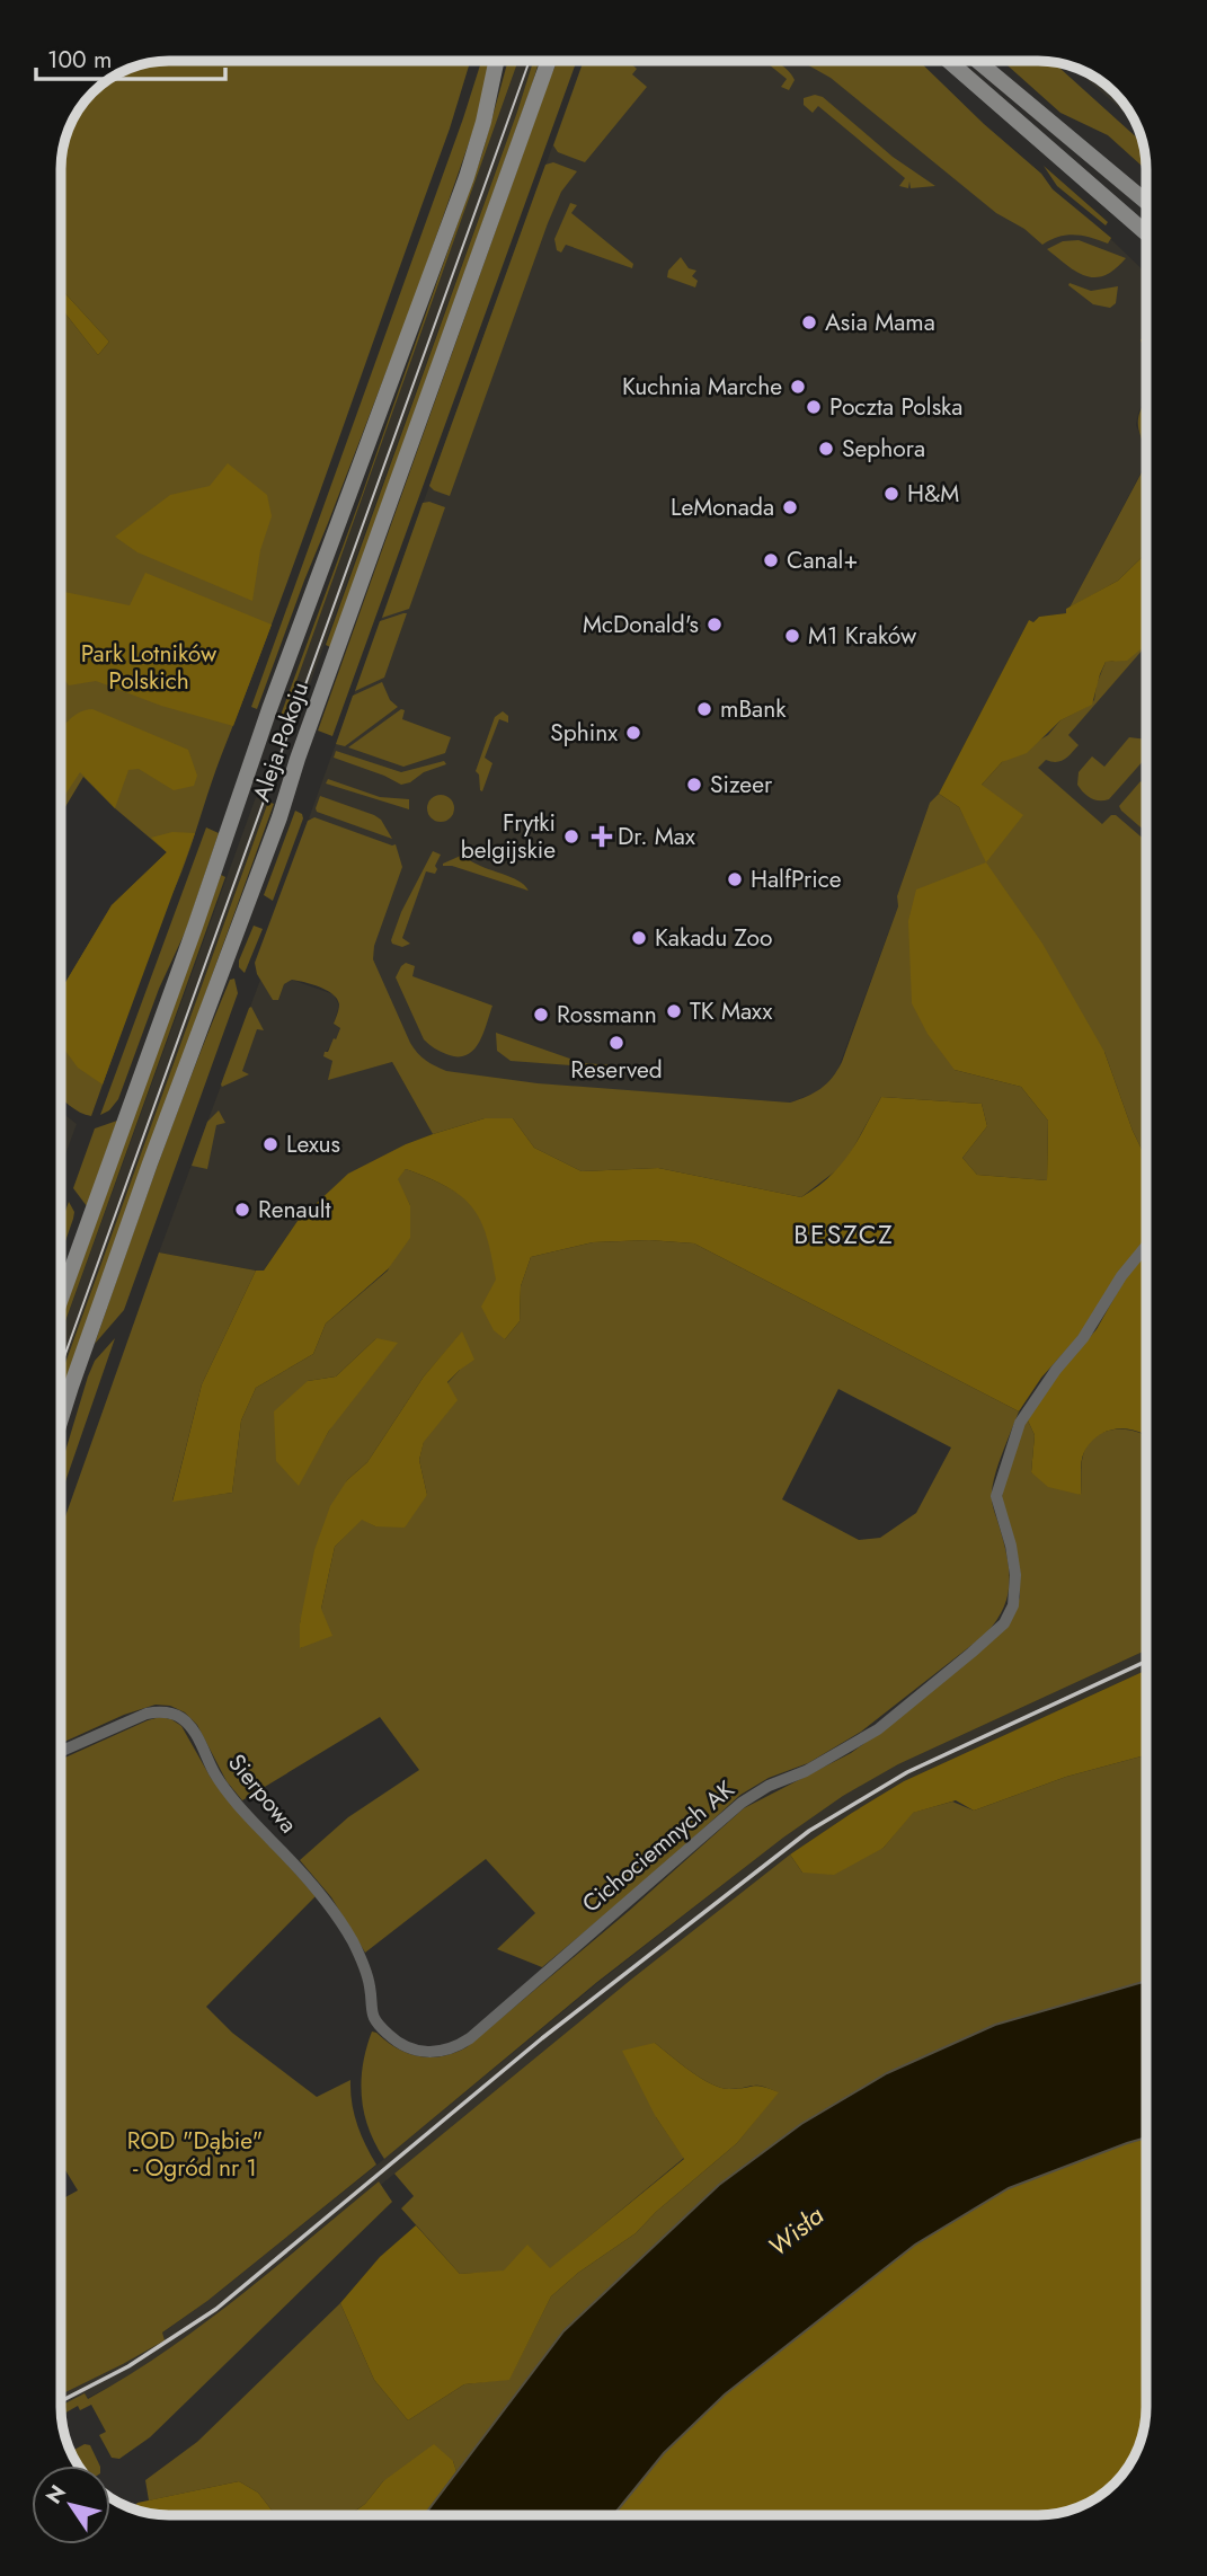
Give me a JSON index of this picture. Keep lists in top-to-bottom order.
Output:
{
  "streets": {
    "main road": ["Aleja Pokoju"],
    "street": ["Sierpowa", "Cichociemnych AK"]
  },
  "crossings": [
    ["Sierpowa", "Cichociemnych AK"]
  ],
  "districts": ["BESZCZ"],
  "water": ["Wisła"],
  "parks": ["Park Lotników Polskich", "ROD \"Dąbie\" - Ogród nr 1"],
  "places": {
    "other": [
      "Asia Mama",
      "Kuchnia Marche",
      "Poczta Polska",
      "Sephora",
      "H&M",
      "LeMonada",
      "Canal+",
      "McDonald's",
      "M1 Kraków",
      "mBank",
      "Sphinx",
      "Sizeer",
      "Frytki belgijskie",
      "HalfPrice",
      "Kakadu Zoo",
      "TK Maxx",
      "Rossmann",
      "Reserved",
      "Lexus",
      "Renault"
    ],
    "health": ["Dr. Max"]
  },
  "scale_bar": "100 m",
  "north": "top left"
}
